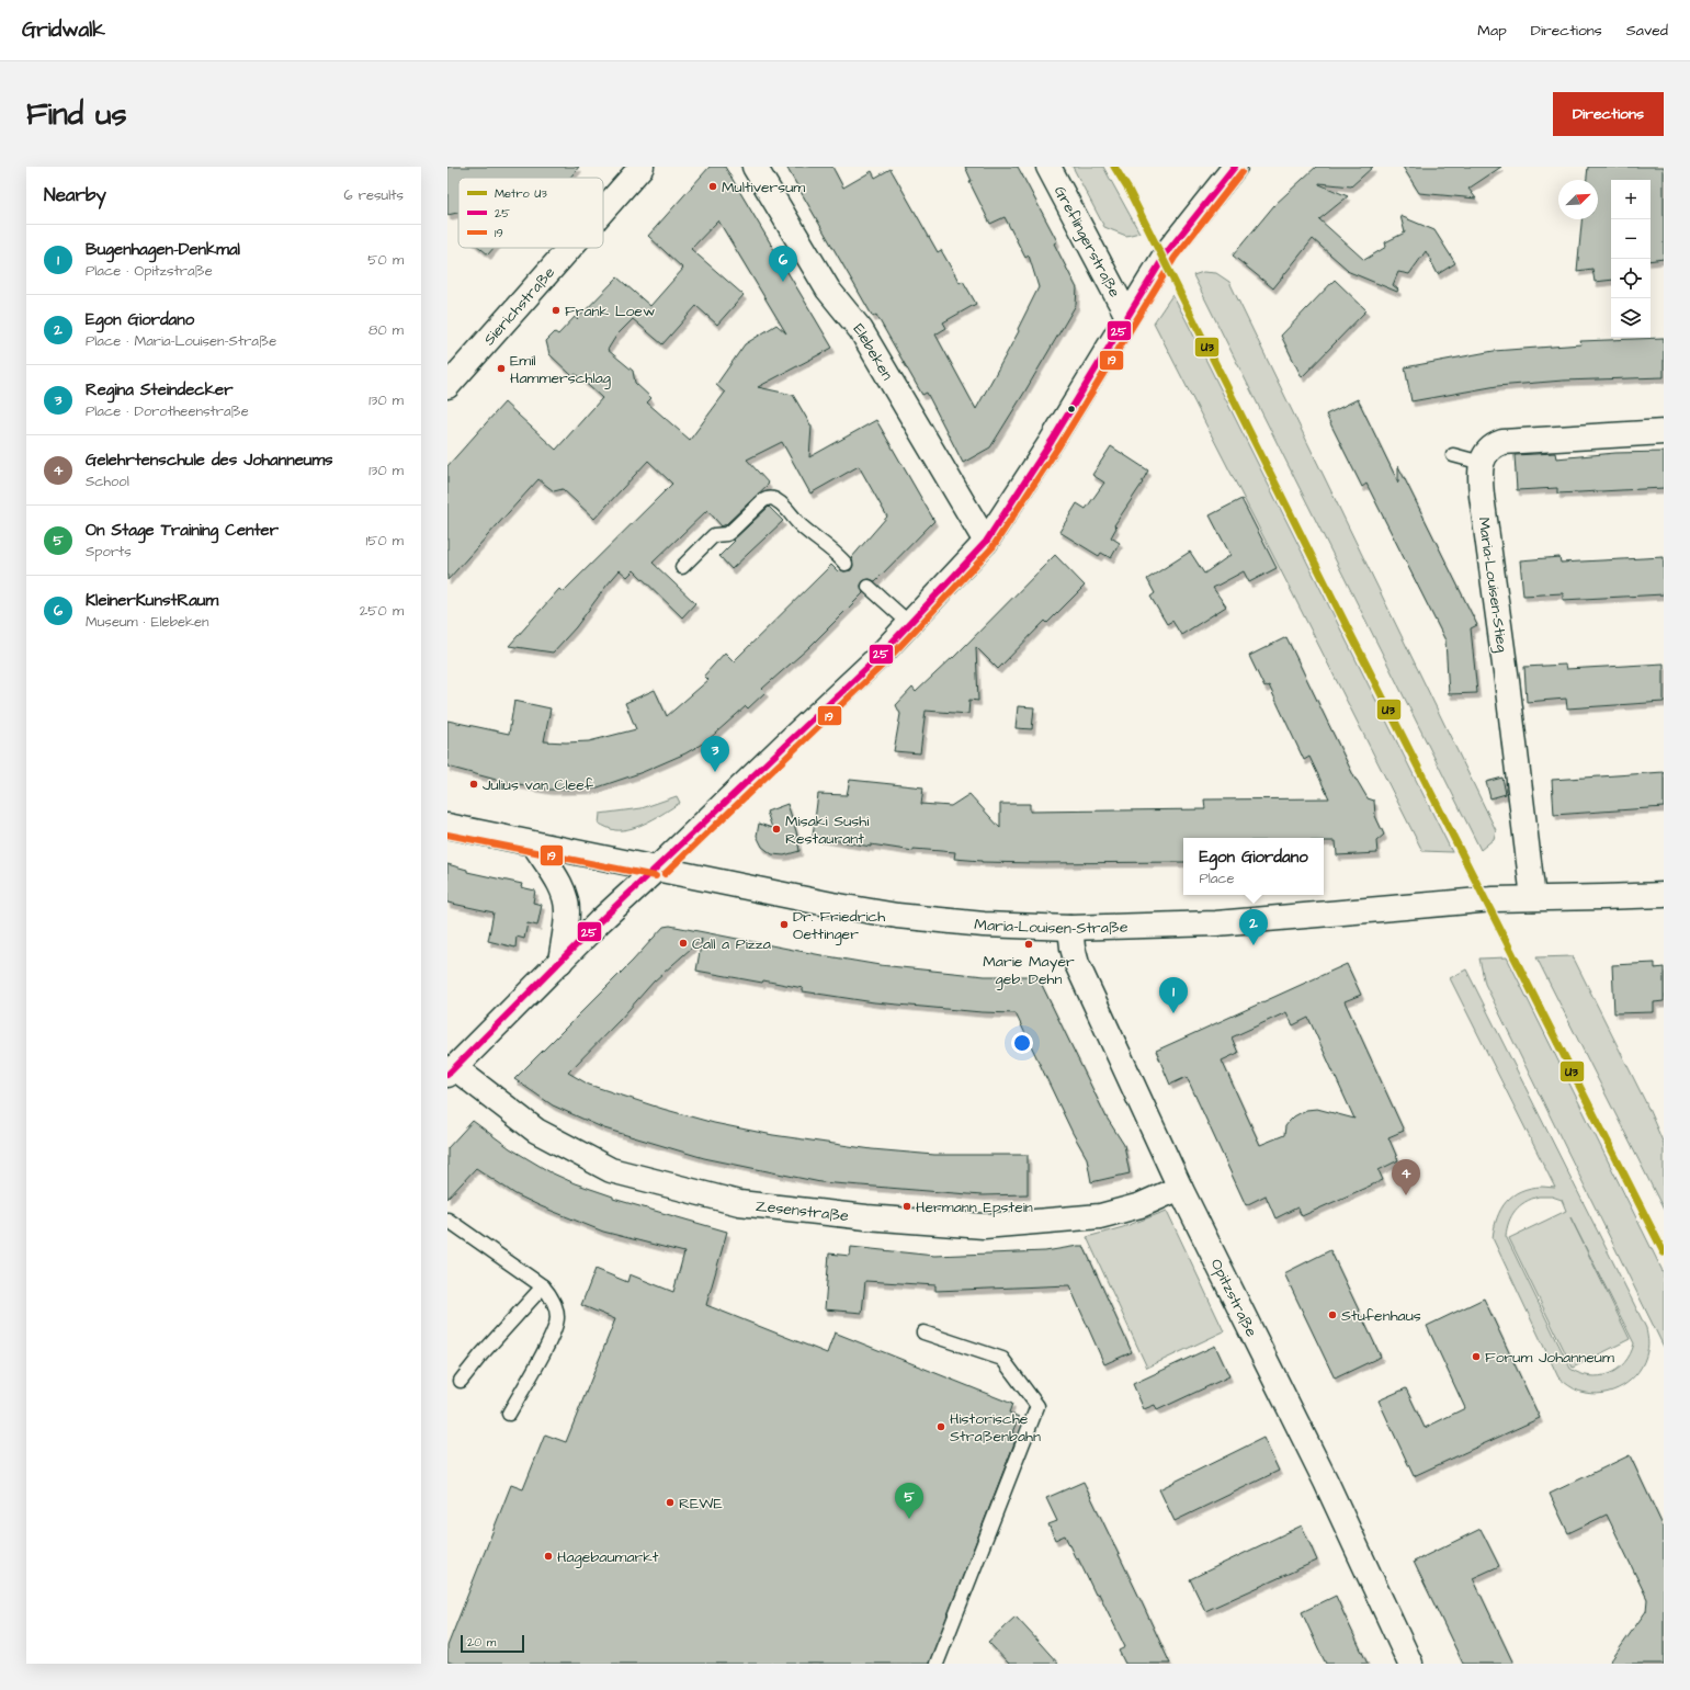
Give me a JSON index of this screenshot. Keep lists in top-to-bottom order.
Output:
{
  "streets": {
    "street": [
      "Greflingerstraße",
      "Sierichstraße",
      "Elebeken",
      "Maria-Louisen-Stieg",
      "Maria-Louisen-Straße",
      "Zesenstraße",
      "Opitzstraße"
    ]
  },
  "crossings": [
    ["Maria-Louisen-Stieg", "Maria-Louisen-Straße"],
    ["Maria-Louisen-Straße", "Opitzstraße"],
    ["Zesenstraße", "Opitzstraße"]
  ],
  "places": [
    "Multiversum",
    "Frank Loew",
    "Emil Hammerschlag",
    "Julius van Cleef",
    "Misaki Sushi Restaurant",
    "Dr. Friedrich Oettinger",
    "Call a Pizza",
    "Marie Mayer geb. Dehn",
    "Hermann Epstein",
    "Stufenhaus",
    "Forum Johanneum",
    "Historische Straßenbahn",
    "REWE",
    "Hagebaumarkt"
  ],
  "lines": ["metro line U3", "transit line 25", "transit line 19"],
  "legend": ["Metro U3", "25", "19"],
  "scale_bar": "20 m",
  "north": "top right",
  "page": {
    "header": "Gridwalk",
    "nav": ["Map", "Directions", "Saved"],
    "buttons": "Directions",
    "title": "Find us",
    "heading": ["Nearby", "6 results"],
    "map_buttons": ["+", "−"],
    "list": [
      {
        "mark": "1",
        "name": "Bugenhagen-Denkmal",
        "note": "Place · Opitzstraße",
        "value": "50 m"
      },
      {
        "mark": "2",
        "name": "Egon Giordano",
        "note": "Place · Maria-Louisen-Straße",
        "value": "80 m"
      },
      {
        "mark": "3",
        "name": "Regina Steindecker",
        "note": "Place · Dorotheenstraße",
        "value": "130 m"
      },
      {
        "mark": "4",
        "name": "Gelehrtenschule des Johanneums",
        "note": "School",
        "value": "130 m"
      },
      {
        "mark": "5",
        "name": "On Stage Training Center",
        "note": "Sports",
        "value": "150 m"
      },
      {
        "mark": "6",
        "name": "KleinerKunstRaum",
        "note": "Museum · Elebeken",
        "value": "250 m"
      }
    ],
    "pins": [
      "6",
      "3",
      "2",
      "1",
      "4",
      "5"
    ],
    "popup": ["Egon Giordano", "Place"],
    "scale": "20 m"
  }
}
